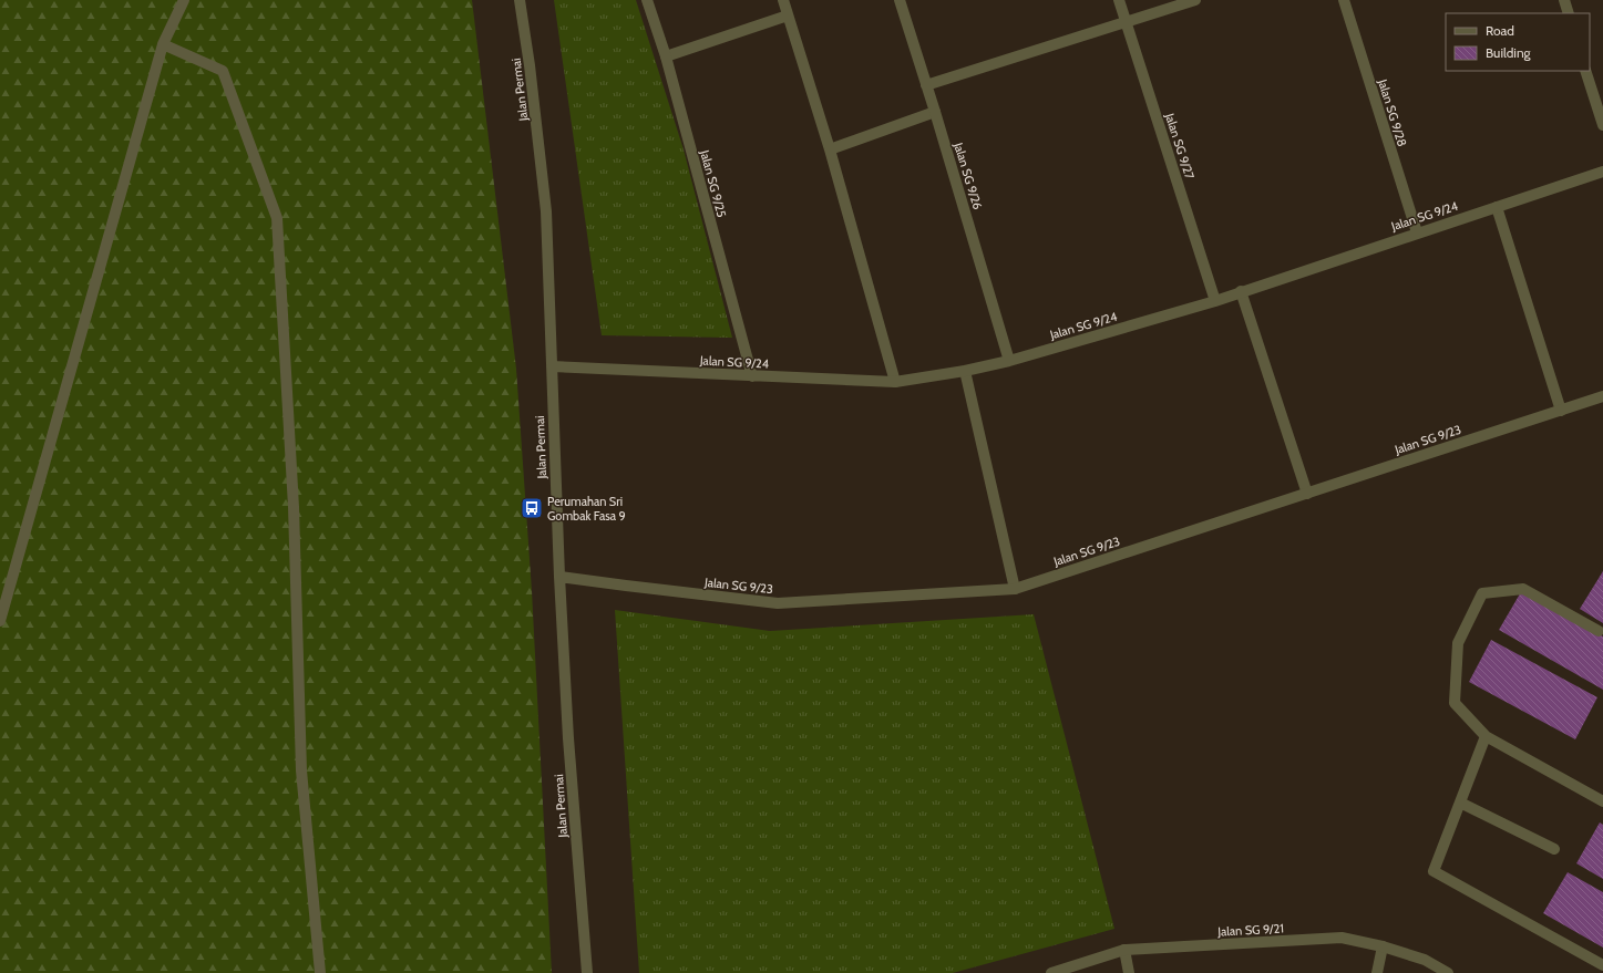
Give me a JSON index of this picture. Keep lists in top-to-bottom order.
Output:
{
  "streets": {
    "street": [
      "Jalan Permai",
      "Jalan SG 9/28",
      "Jalan SG 9/27",
      "Jalan SG 9/26",
      "Jalan SG 9/25",
      "Jalan SG 9/24",
      "Jalan SG 9/23",
      "Jalan SG 9/21"
    ]
  },
  "crossings": [
    ["Jalan Permai", "Jalan SG 9/24"],
    ["Jalan Permai", "Jalan SG 9/23"],
    ["Jalan SG 9/28", "Jalan SG 9/24"],
    ["Jalan SG 9/27", "Jalan SG 9/24"],
    ["Jalan SG 9/26", "Jalan SG 9/24"],
    ["Jalan SG 9/25", "Jalan SG 9/24"]
  ],
  "places": {
    "bus stop": ["Perumahan Sri Gombak Fasa 9"]
  },
  "legend": ["Road", "Building"]
}
